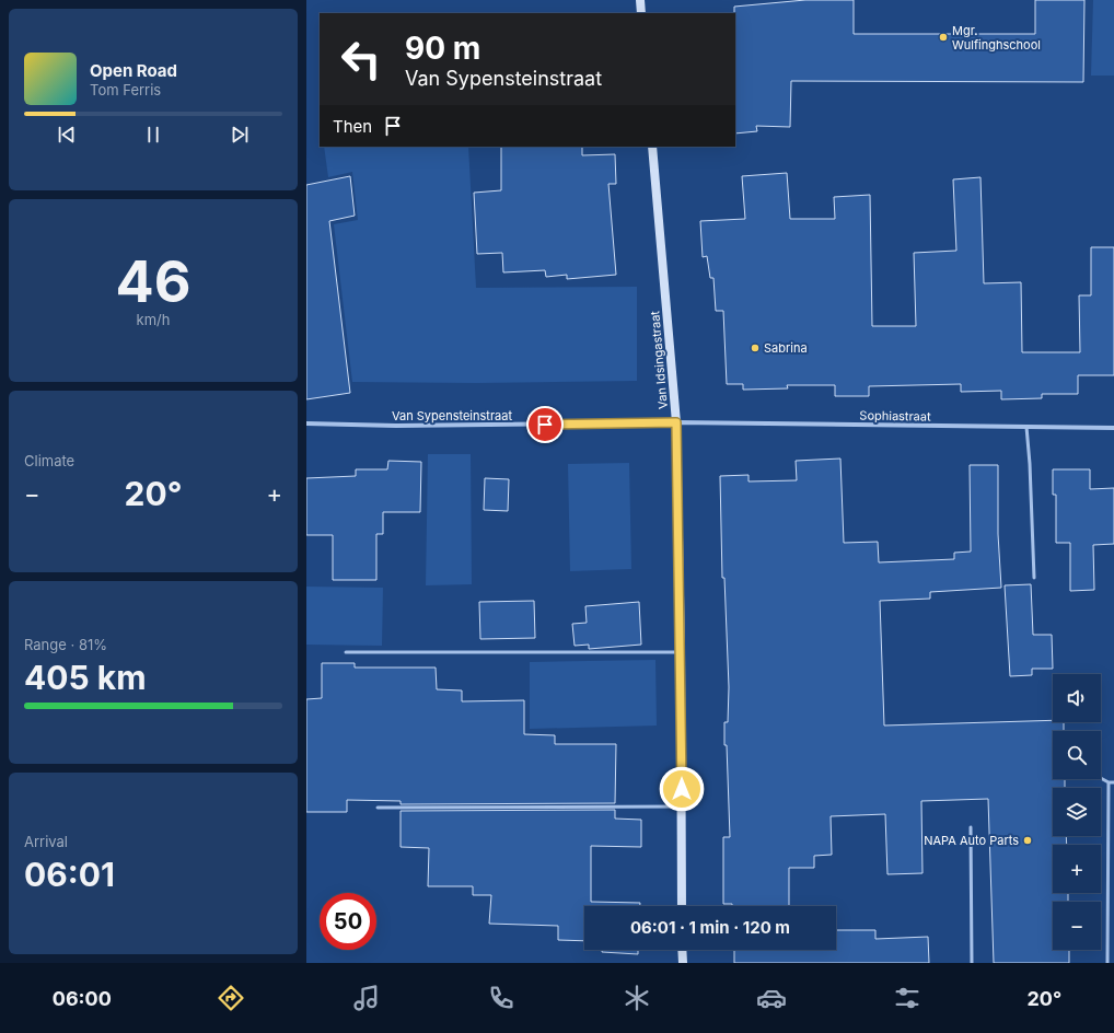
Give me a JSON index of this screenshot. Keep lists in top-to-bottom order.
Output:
{
  "streets": {
    "main road": ["Van Idsingastraat"],
    "street": ["Van Sypensteinstraat", "Sophiastraat"]
  },
  "crossings": [
    ["Van Idsingastraat", "Van Sypensteinstraat"],
    ["Van Idsingastraat", "Sophiastraat"],
    ["Van Sypensteinstraat", "Sophiastraat"]
  ],
  "places": ["Mgr. Wulfinghschool", "Sabrina", "NAPA Auto Parts"],
  "page": {
    "turn": ["90 m", "Van Sypensteinstraat"],
    "song": ["Open Road", "Tom Ferris"],
    "then": "Then",
    "tile": [
      ["46", "km/h"],
      "Climate",
      ["Range · 81%", "405 km"],
      ["Arrival", "06:01"]
    ],
    "heat": ["−", "20°", "+"],
    "map_buttons": ["+", "−"],
    "limit": "50",
    "trip": "06:01 · 1 min · 120 m",
    "tabs": ["06:00", "20°"]
  }
}
